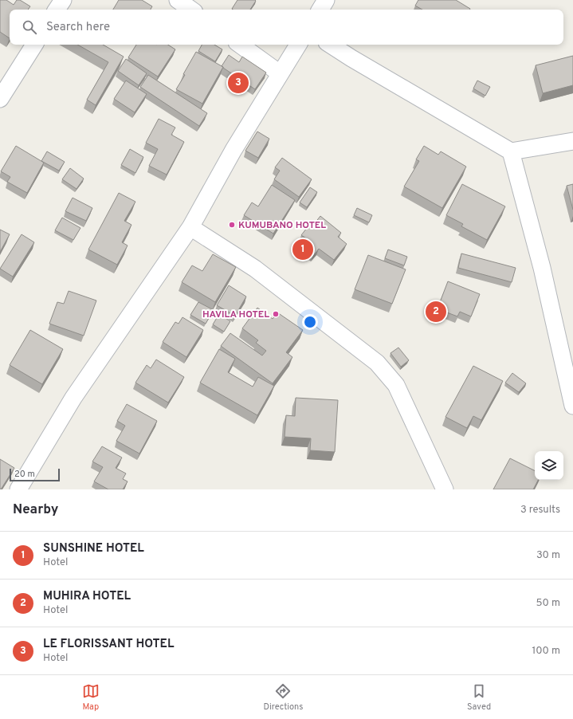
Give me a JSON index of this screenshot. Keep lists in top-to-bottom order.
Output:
{
  "places": ["KUMUBANO HOTEL", "HAVILA HOTEL"],
  "scale_bar": "20 m",
  "page": {
    "search": "Search here",
    "pins": ["3", "1", "2"],
    "scale": "20 m",
    "heading": ["Nearby", "3 results"],
    "list": [
      {
        "mark": "1",
        "name": "SUNSHINE HOTEL",
        "note": "Hotel",
        "value": "30 m"
      },
      {
        "mark": "2",
        "name": "MUHIRA HOTEL",
        "note": "Hotel",
        "value": "50 m"
      },
      {
        "mark": "3",
        "name": "LE FLORISSANT HOTEL",
        "note": "Hotel",
        "value": "100 m"
      }
    ],
    "nav": ["Map", "Directions", "Saved"]
  }
}
